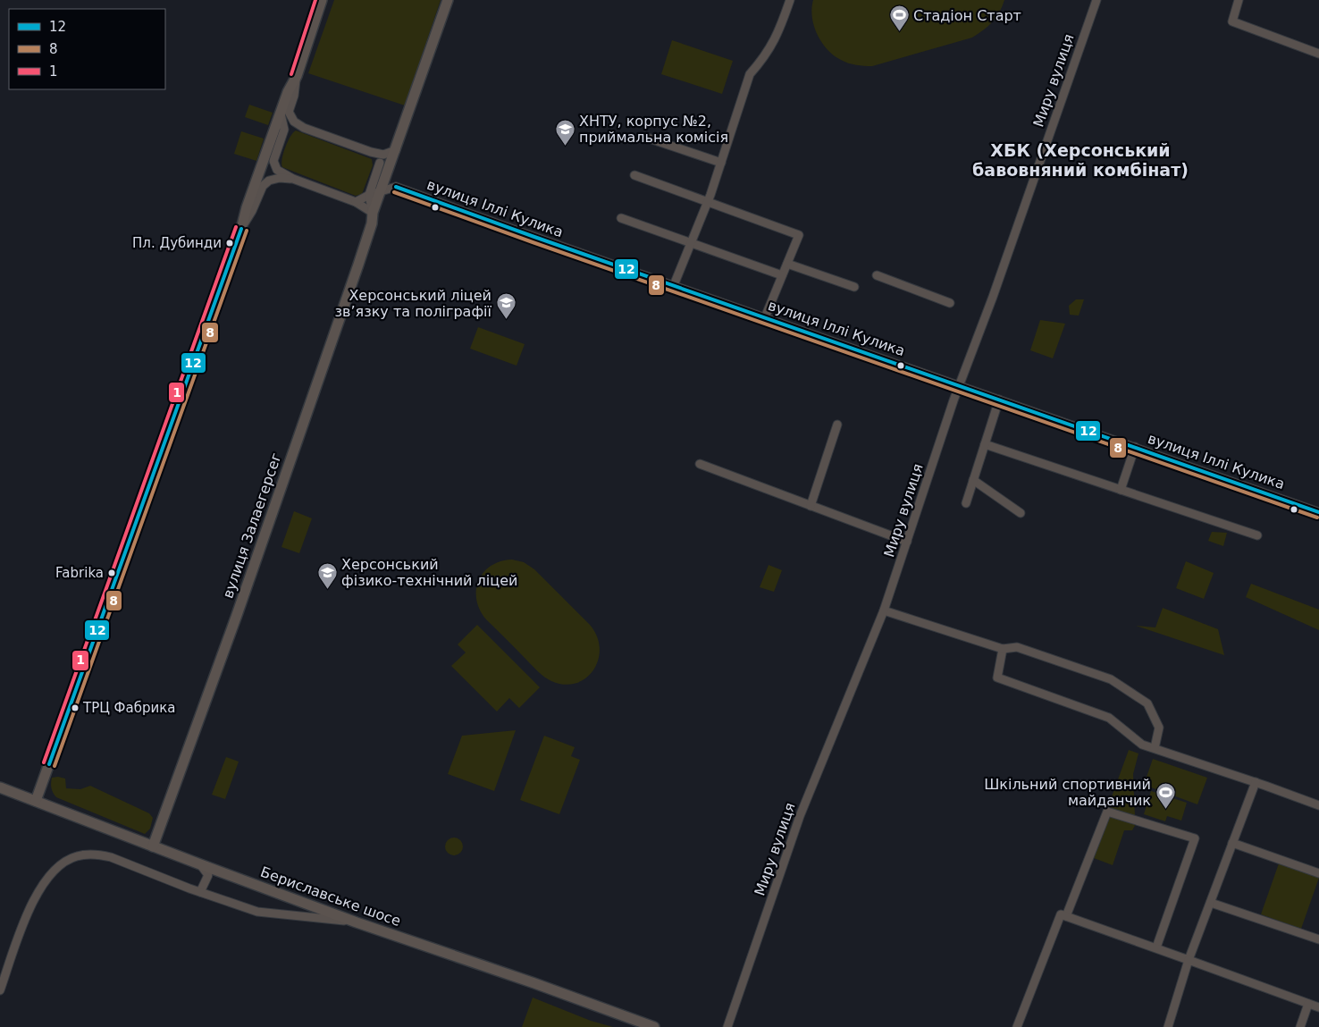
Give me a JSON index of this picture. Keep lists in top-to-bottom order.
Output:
{
  "streets": {
    "main road": ["вулиця Залаегерсег", "Бериславське шосе"],
    "street": ["Миру вулиця", "вулиця Іллі Кулика"]
  },
  "crossings": [
    ["Миру вулиця", "вулиця Іллі Кулика"],
    ["вулиця Залаегерсег", "Бериславське шосе"]
  ],
  "districts": ["ХБК (Херсонський бавовняний комбінат)"],
  "places": {
    "sports": ["Стадіон Старт", "Шкільний спортивний майданчик"],
    "school or university": ["ХНТУ, корпус №2, приймальна комісія", "Херсонський ліцей зв’язку та поліграфії", "Херсонський фізико-технічний ліцей"],
    "other": ["Пл. Дубинди", "Fabrika", "ТРЦ Фабрика"]
  },
  "lines": ["transit line 1", "transit line 12", "transit line 8"],
  "legend": ["12", "8", "1"]
}
